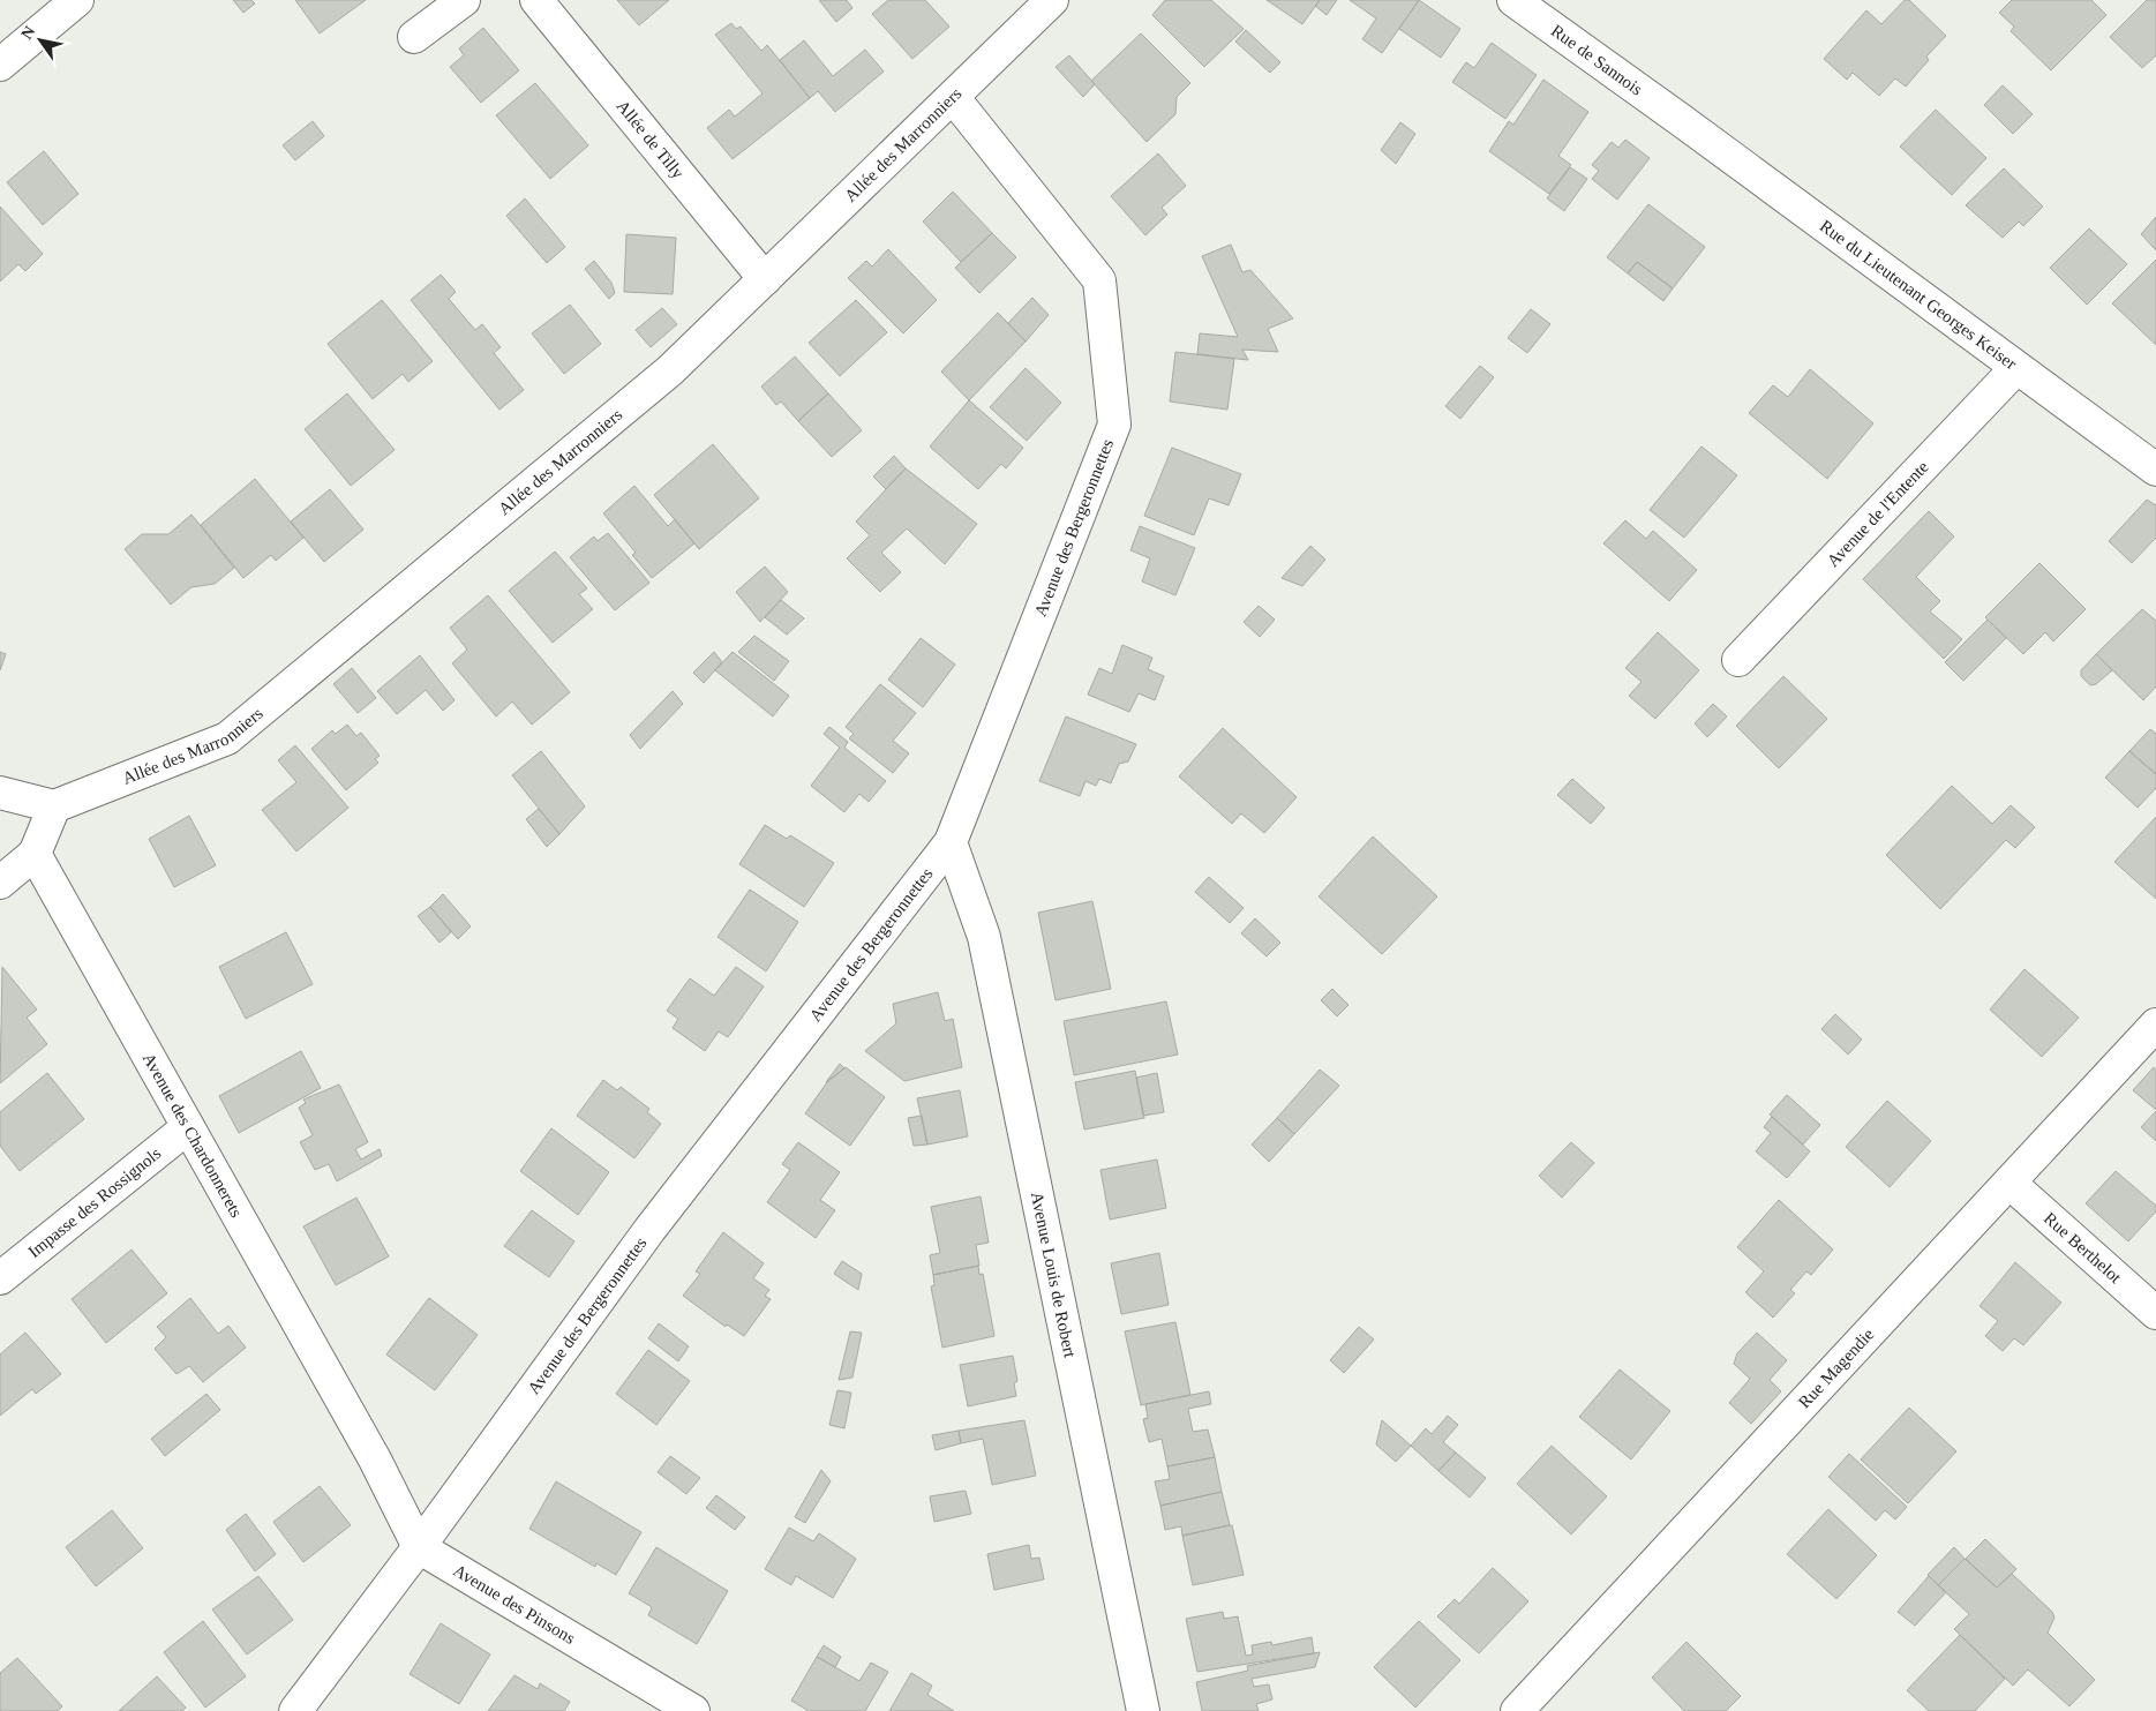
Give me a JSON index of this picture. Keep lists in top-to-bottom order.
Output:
{
  "streets": {
    "street": [
      "Rue de Sannois",
      "Allée de Tilly",
      "Allée des Marronniers",
      "Rue du Lieutenant Georges Keiser",
      "Avenue de l'Entente",
      "Avenue des Bergeronnettes",
      "Avenue des Chardonnerets",
      "Impasse des Rossignols",
      "Rue Berthelot",
      "Avenue Louis de Robert",
      "Rue Magendie",
      "Avenue des Pinsons"
    ]
  },
  "crossings": [
    ["Rue de Sannois", "Rue du Lieutenant Georges Keiser"],
    ["Allée de Tilly", "Allée des Marronniers"],
    ["Allée des Marronniers", "Avenue des Bergeronnettes"],
    ["Rue du Lieutenant Georges Keiser", "Avenue de l'Entente"],
    ["Avenue des Bergeronnettes", "Avenue des Chardonnerets"],
    ["Avenue des Bergeronnettes", "Avenue Louis de Robert"],
    ["Avenue des Bergeronnettes", "Avenue des Pinsons"],
    ["Avenue des Chardonnerets", "Impasse des Rossignols"],
    ["Avenue des Chardonnerets", "Avenue des Pinsons"],
    ["Rue Berthelot", "Rue Magendie"]
  ],
  "north": "top left"
}
